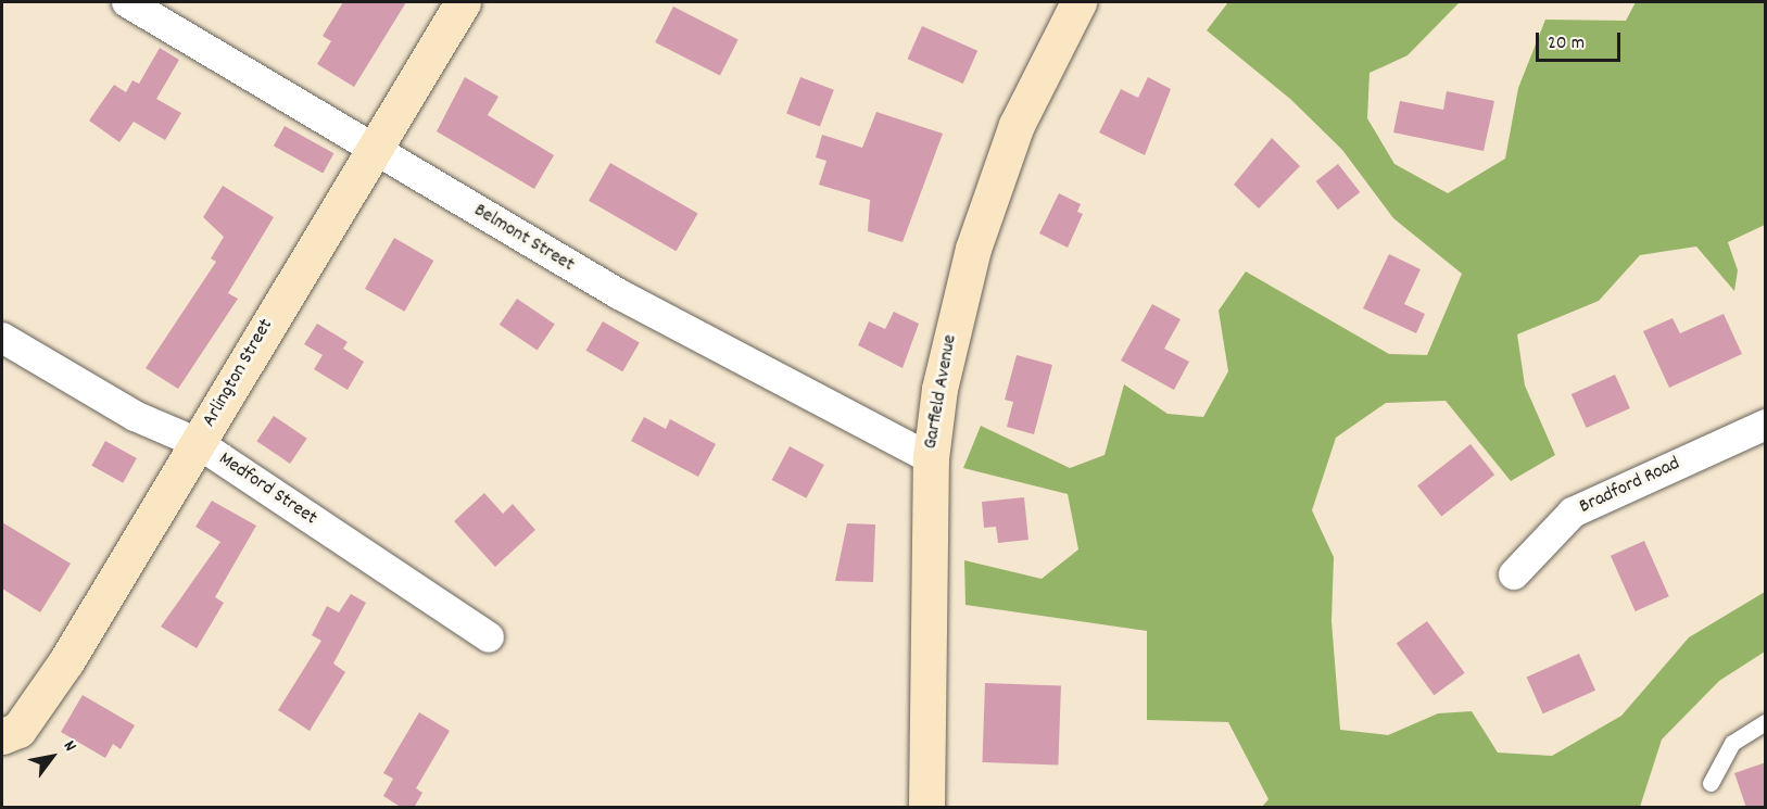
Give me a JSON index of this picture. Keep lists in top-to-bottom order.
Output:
{
  "streets": {
    "street": [
      "Belmont Street",
      "Arlington Street",
      "Garfield Avenue",
      "Bradford Road",
      "Medford Street"
    ]
  },
  "crossings": [
    ["Belmont Street", "Arlington Street"],
    ["Belmont Street", "Garfield Avenue"],
    ["Arlington Street", "Medford Street"]
  ],
  "scale_bar": "20 m",
  "north": "top right"
}
